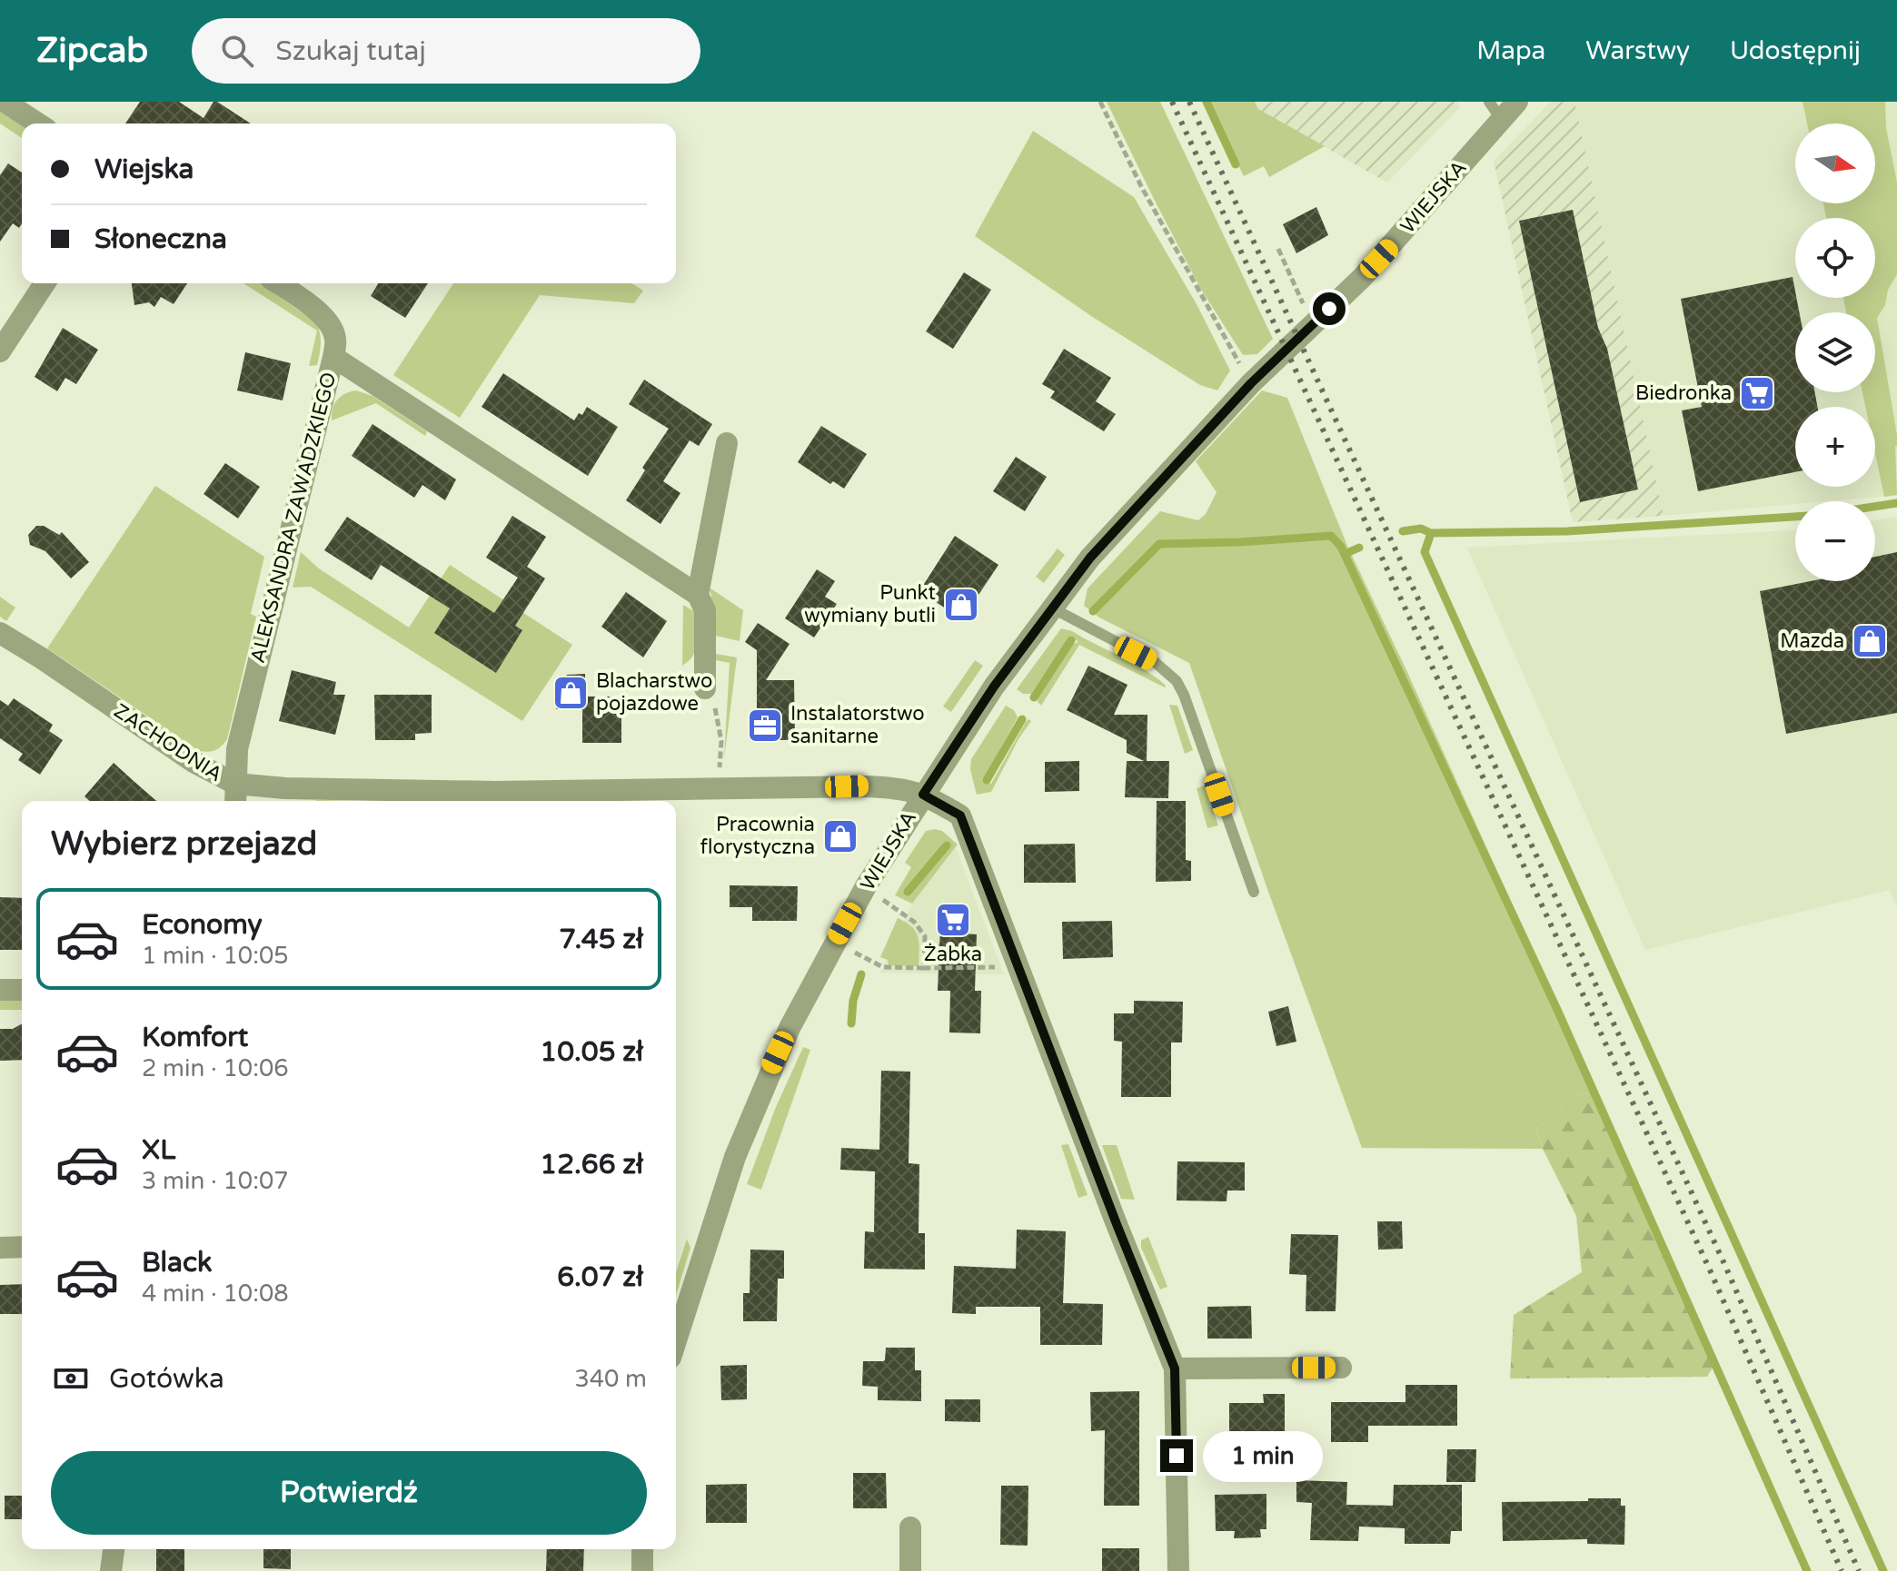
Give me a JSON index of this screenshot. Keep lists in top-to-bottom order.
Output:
{
  "streets": {
    "street": ["WIEJSKA", "ALEKSANDRA ZAWADZKIEGO", "ZACHODNIA"]
  },
  "crossings": [
    ["WIEJSKA", "ZACHODNIA"],
    ["ALEKSANDRA ZAWADZKIEGO", "ZACHODNIA"]
  ],
  "places": {
    "supermarket": ["Biedronka", "Żabka"],
    "shop": [
      "Punkt wymiany butli",
      "Mazda",
      "Blacharstwo pojazdowe",
      "Pracownia florystyczna"
    ],
    "office": ["Instalatorstwo sanitarne"]
  },
  "north": "right",
  "page": {
    "header": "Zipcab",
    "search": "Szukaj tutaj",
    "nav": ["Mapa", "Warstwy", "Udostępnij"],
    "map_buttons": ["+", "−"],
    "banner": ["Wiejska", "Słoneczna"],
    "heading": "Wybierz przejazd",
    "list": [
      {
        "name": "Economy",
        "note": "1 min · 10:05",
        "value": "7.45 zł"
      },
      {
        "name": "Komfort",
        "note": "2 min · 10:06",
        "value": "10.05 zł"
      },
      {
        "name": "XL",
        "note": "3 min · 10:07",
        "value": "12.66 zł"
      },
      {
        "name": "Black",
        "note": "4 min · 10:08",
        "value": "6.07 zł"
      }
    ],
    "pay": ["Gotówka", "340 m"],
    "bubble": "1 min",
    "buttons": "Potwierdź"
  }
}
